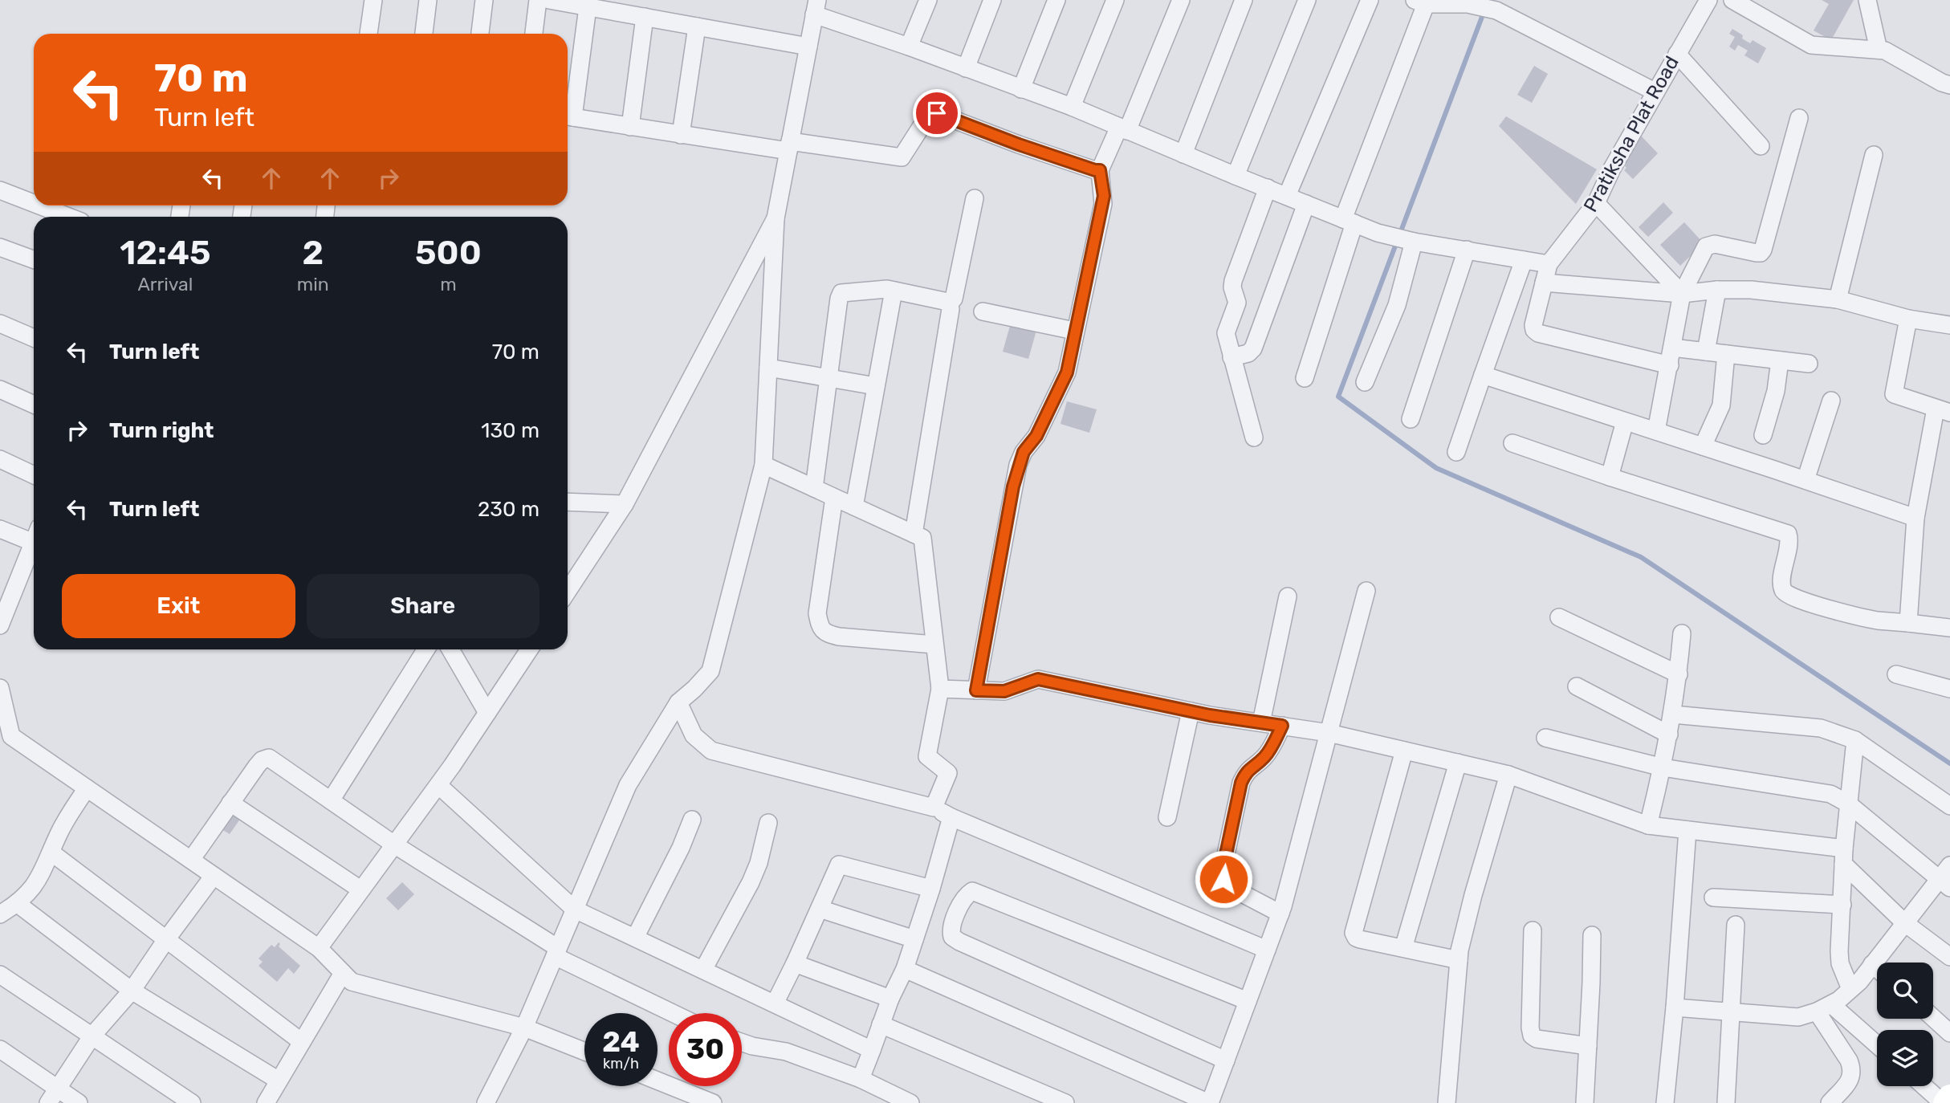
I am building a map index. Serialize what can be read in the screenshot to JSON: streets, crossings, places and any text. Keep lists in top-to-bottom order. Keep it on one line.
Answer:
{"streets":{"street":["Pratiksha Plat Road"]},"page":{"turn":["70 m","Turn left"],"eta":["12:45","Arrival","2","min","500","m"],"list":[{"name":"Turn left","value":"70 m"},{"name":"Turn right","value":"130 m"},{"name":"Turn left","value":"230 m"}],"buttons":["Exit","Share"],"speed":"24 km/h","limit":"30"}}
